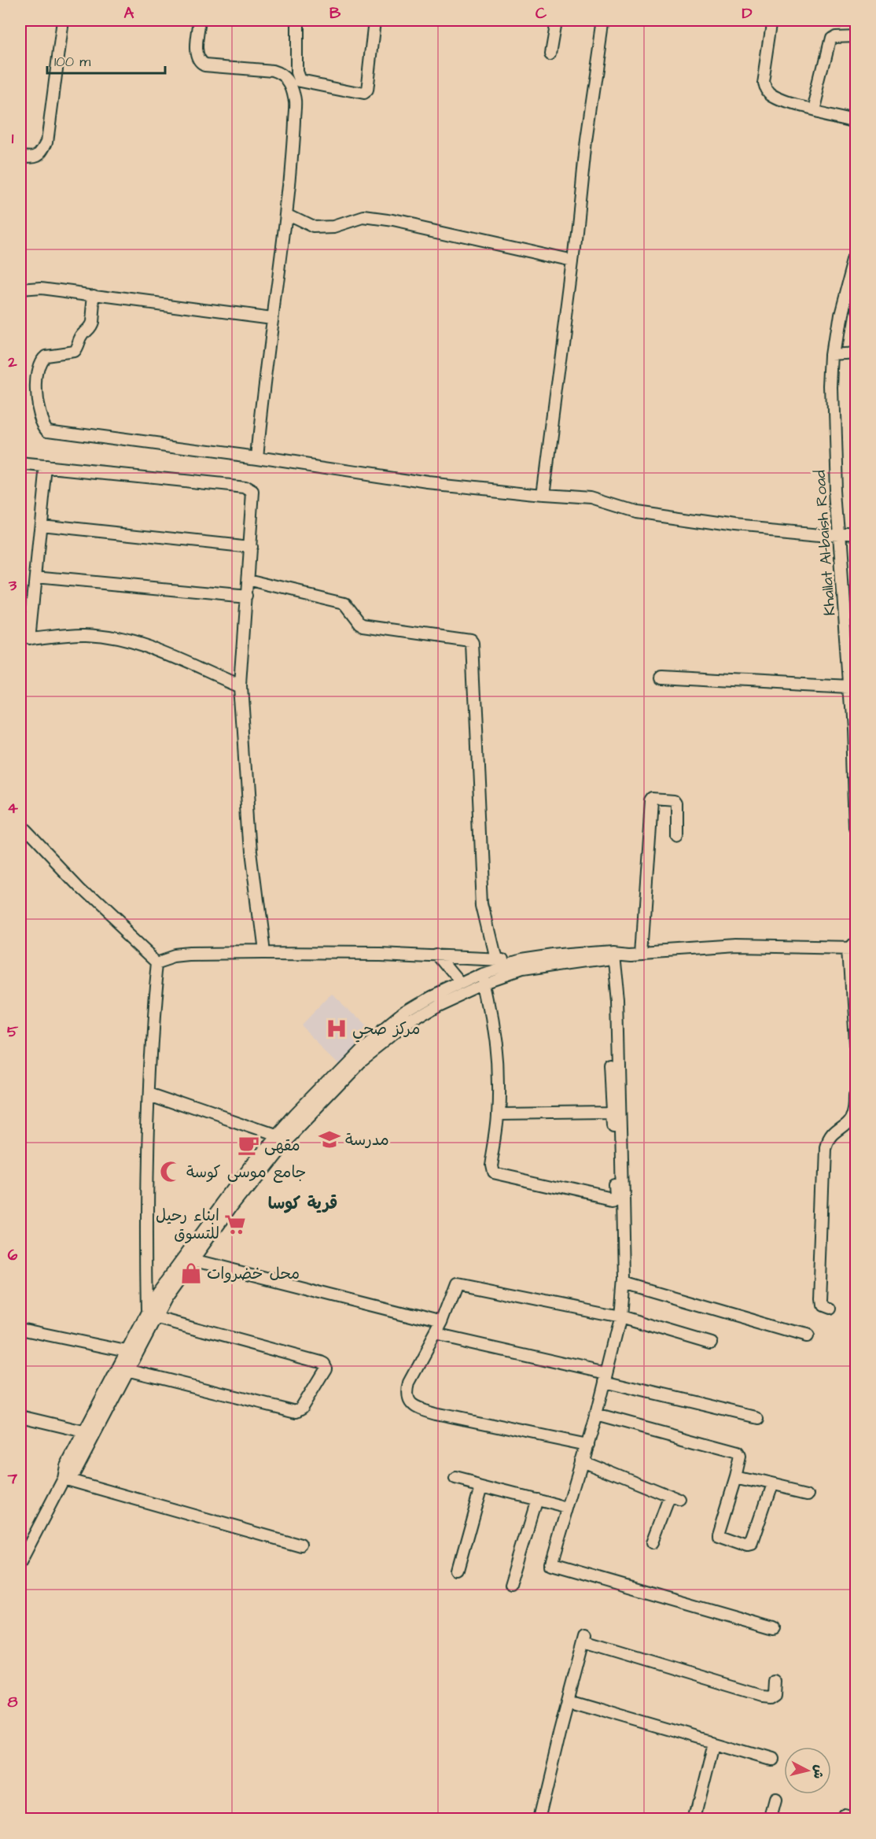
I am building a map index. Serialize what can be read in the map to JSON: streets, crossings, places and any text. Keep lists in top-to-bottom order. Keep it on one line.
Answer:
{"streets":{"street":["Khallat Al-baish Road"]},"districts":["قرية كوسا"],"places":{"hospital":["مركز صحي"],"school or university":["مدرسة"],"cafe":["مقهى"],"mosque":["جامع موسى كوسة"],"supermarket":["ابناء رحيل للتسوق"],"shop":["محل خضروات"]},"scale_bar":"100 m","north":"right","grid":{"columns":["A","B","C","D"],"rows":["1","2","3","4","5","6","7","8"]}}
